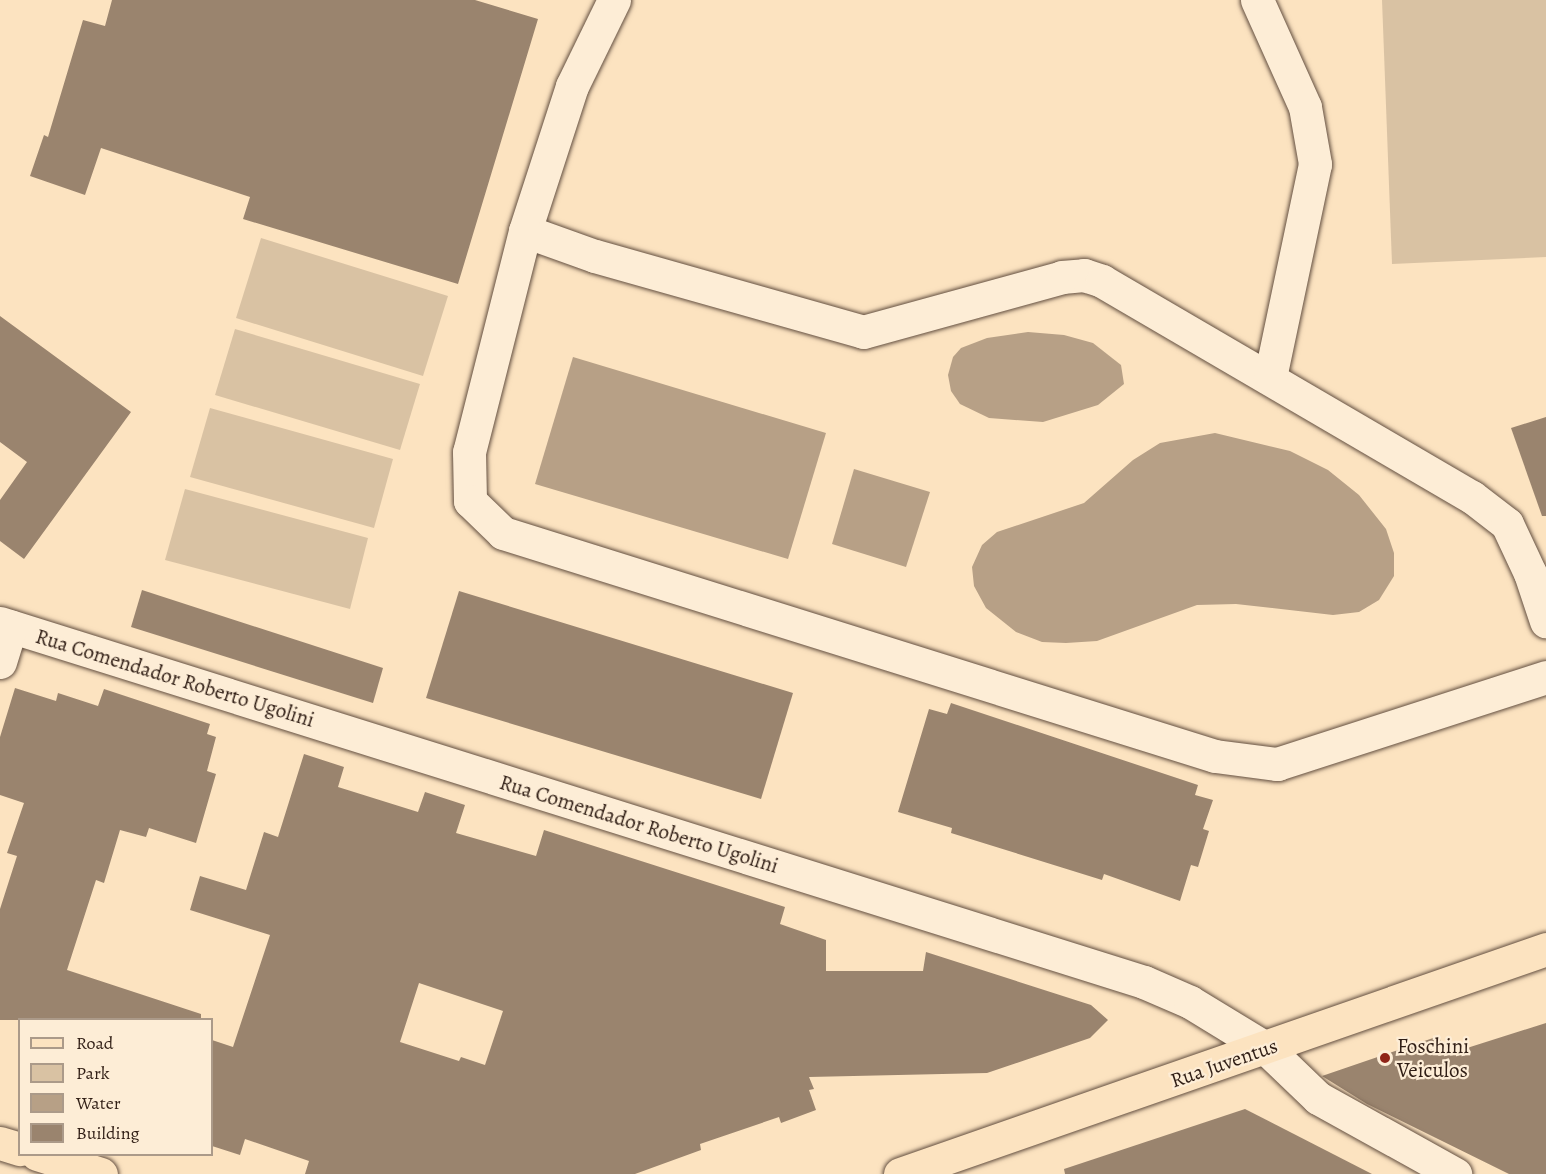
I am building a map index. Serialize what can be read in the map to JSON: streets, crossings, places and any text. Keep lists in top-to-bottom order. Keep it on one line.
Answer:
{"streets":{"main road":["Rua Juventus"],"street":["Rua Comendador Roberto Ugolini"]},"crossings":[["Rua Comendador Roberto Ugolini","Rua Juventus"]],"places":["Foschini Veiculos"],"legend":["Road","Park","Water","Building"]}
